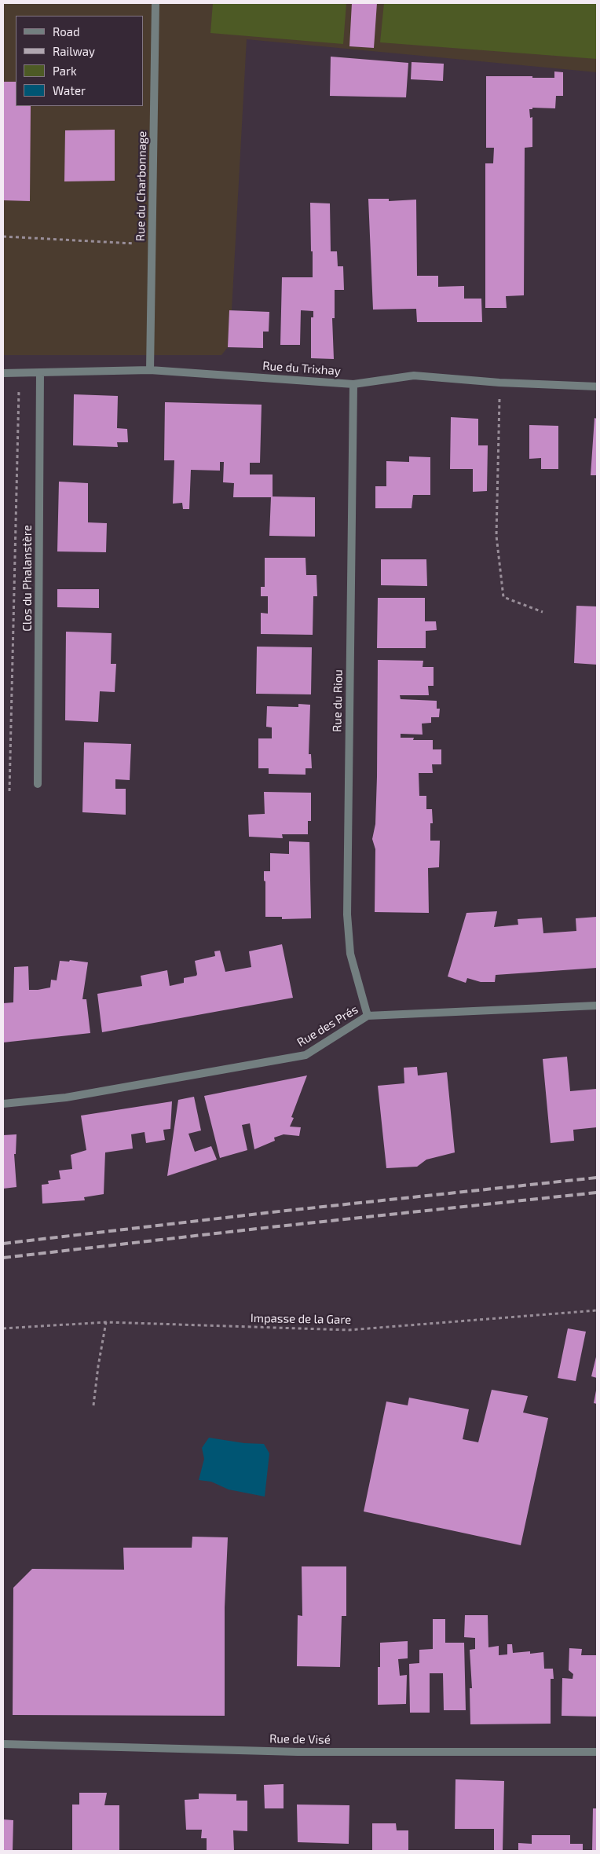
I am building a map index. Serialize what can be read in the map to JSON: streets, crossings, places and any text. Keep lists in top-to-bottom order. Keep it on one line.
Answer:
{"streets":{"street":["Rue du Charbonnage","Rue du Trixhay","Clos du Phalanstère","Rue du Riou","Rue des Prés","Rue de Visé"],"path":["Impasse de la Gare"]},"crossings":[["Rue du Charbonnage","Rue du Trixhay"],["Rue du Trixhay","Clos du Phalanstère"],["Rue du Trixhay","Rue du Riou"],["Rue du Riou","Rue des Prés"]],"legend":["Road","Railway","Park","Water"]}
